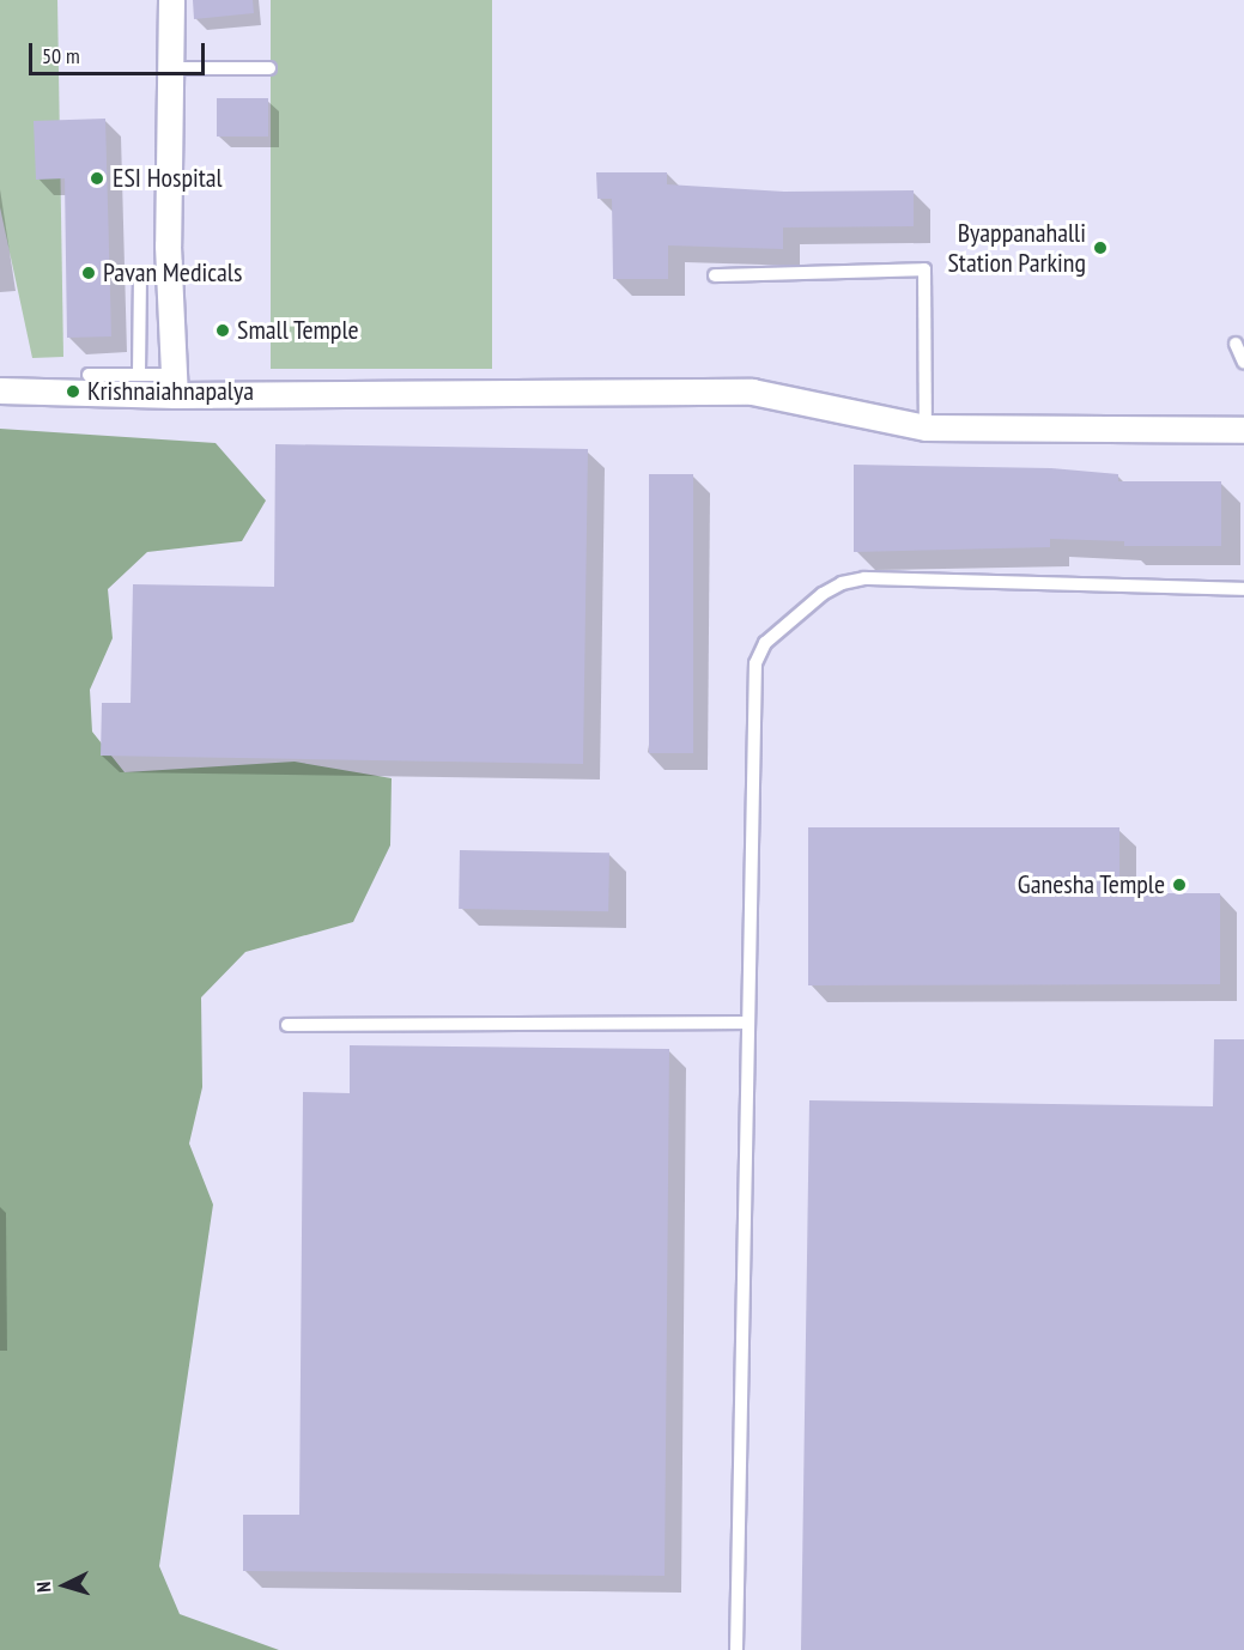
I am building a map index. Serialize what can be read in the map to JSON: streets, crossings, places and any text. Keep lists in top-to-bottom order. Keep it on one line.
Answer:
{"places":["ESI Hospital","Byappanahalli Station Parking","Pavan Medicals","Small Temple","Krishnaiahnapalya","Ganesha Temple"],"scale_bar":"50 m","north":"left"}
